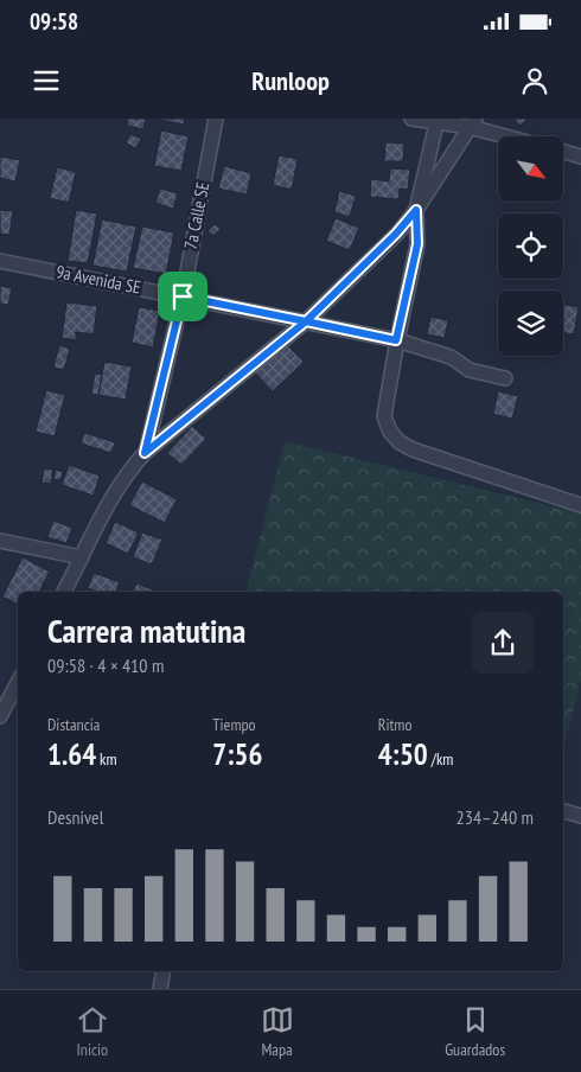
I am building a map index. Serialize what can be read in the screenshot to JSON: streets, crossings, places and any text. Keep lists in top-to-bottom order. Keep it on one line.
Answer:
{"streets":{"street":["7a Calle SE","9a Avenida SE"]},"crossings":[["7a Calle SE","9a Avenida SE"]],"north":"bottom right","page":{"status":"09:58","header":"Runloop","heading":["Carrera matutina","09:58 · 4 × 410 m"],"stats":[["Distancia","1.64 km"],["Tiempo","7:56"],["Ritmo","4:50 /km"]],"chart":["Desnivel","234–240 m"],"tabs":["Inicio","Mapa","Guardados"]}}
